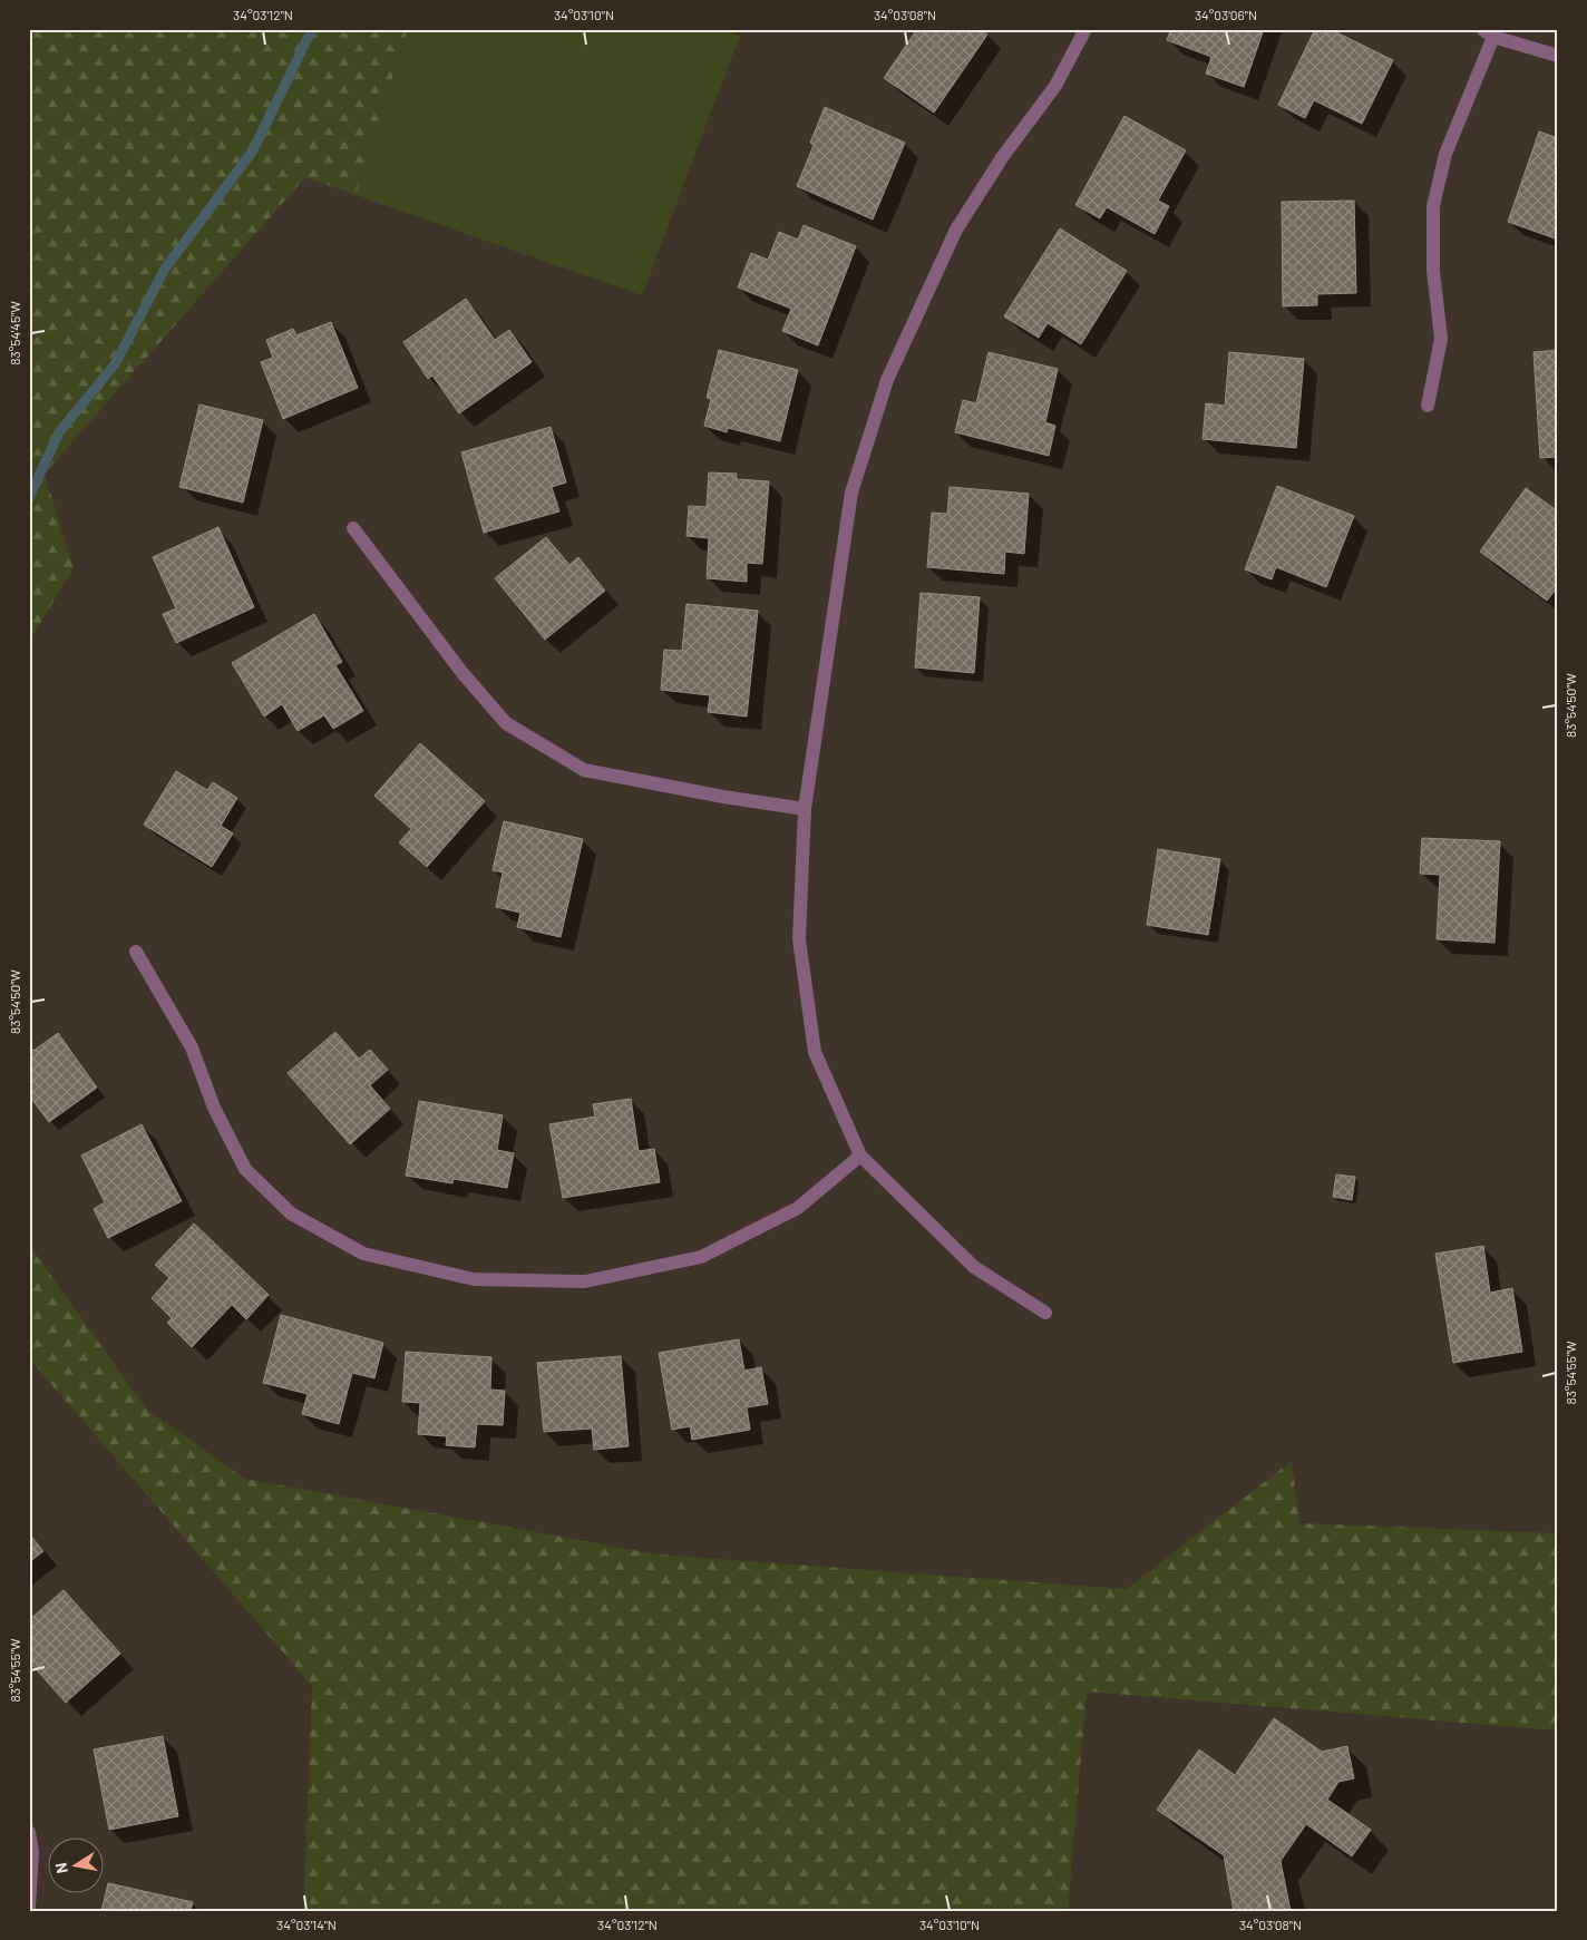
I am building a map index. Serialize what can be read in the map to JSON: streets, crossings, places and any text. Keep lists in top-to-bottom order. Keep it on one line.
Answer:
{"north":"left","coordinates":["34°03'12\"N","34°03'10\"N","34°03'08\"N","34°03'06\"N","83°54'45\"W","83°54'50\"W","83°54'55\"W","34°03'14\"N"]}
